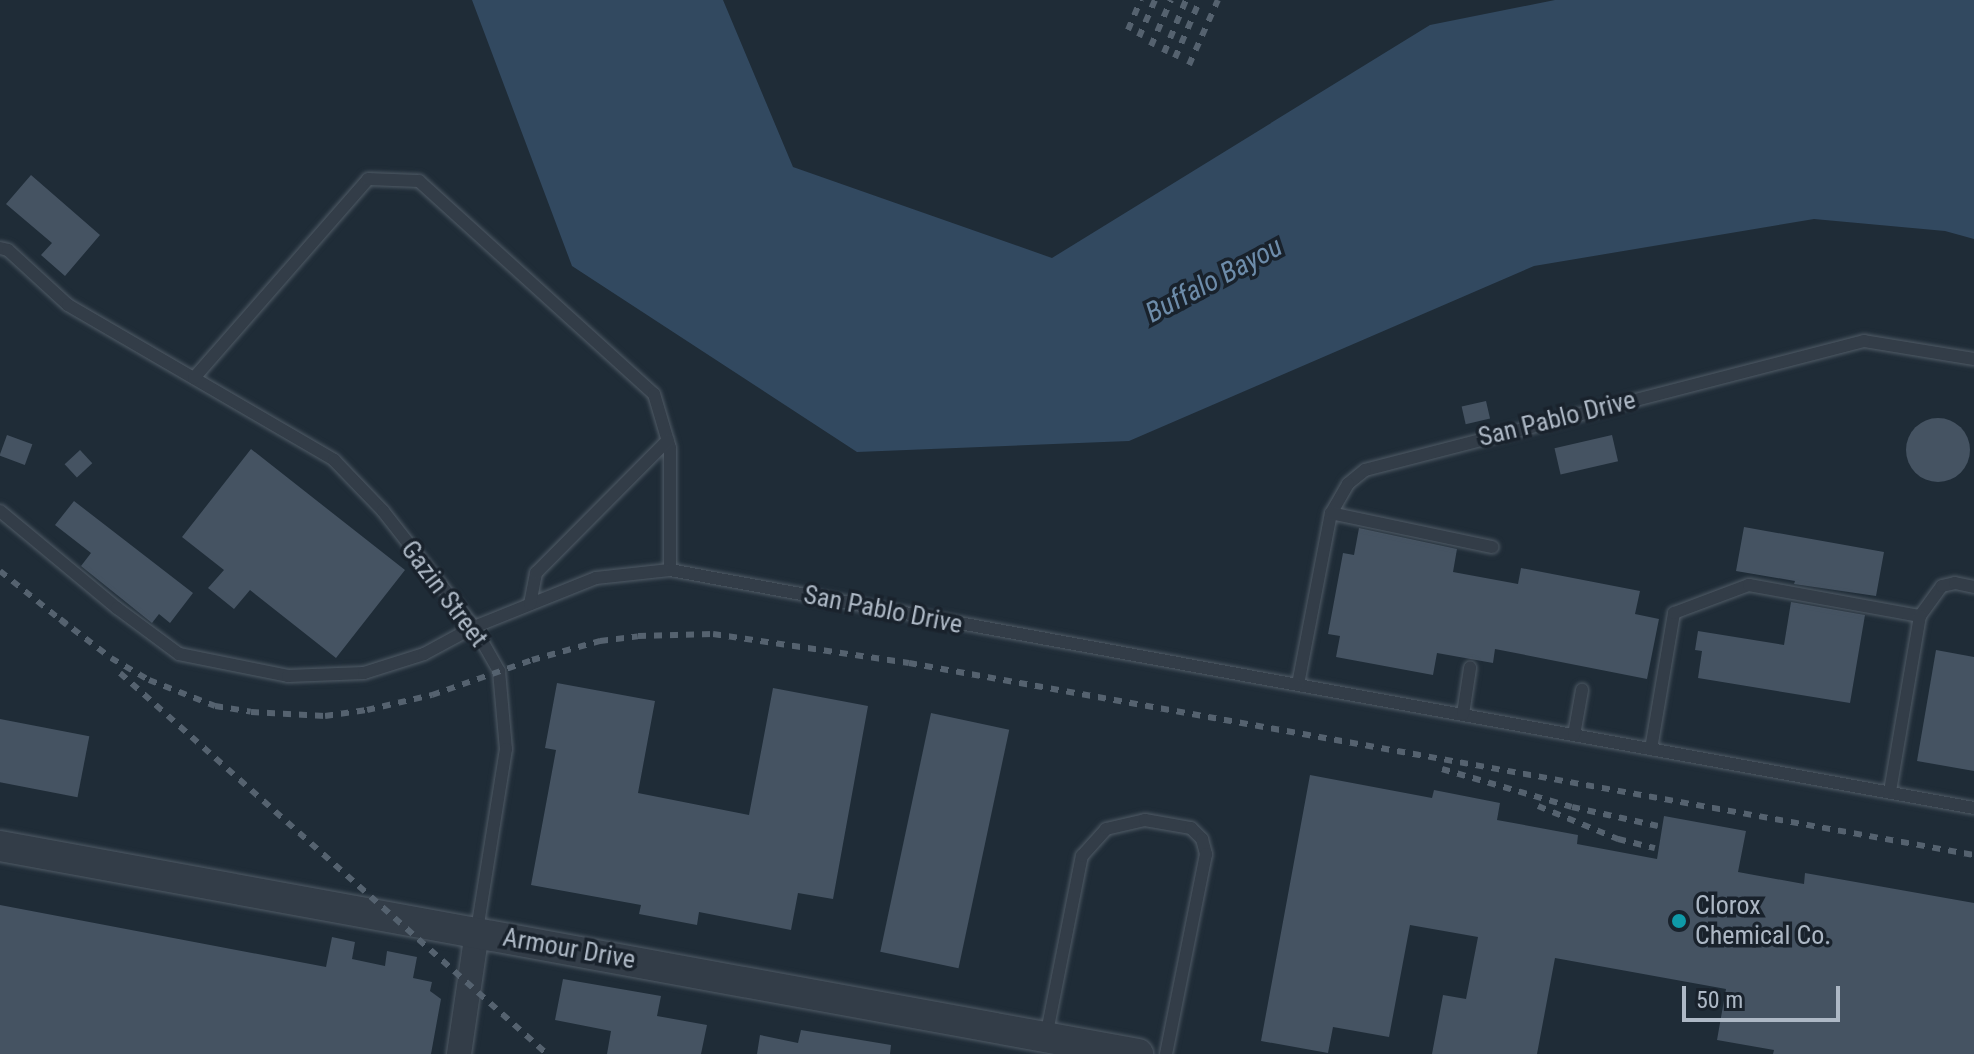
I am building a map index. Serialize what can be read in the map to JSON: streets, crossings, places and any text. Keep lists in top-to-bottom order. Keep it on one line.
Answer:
{"streets":{"street":["Gazin Street","Armour Drive"],"lane":["San Pablo Drive"]},"crossings":[["San Pablo Drive","Gazin Street"],["Gazin Street","Armour Drive"]],"water":["Buffalo Bayou"],"places":["Clorox Chemical Co."],"scale_bar":"50 m"}
